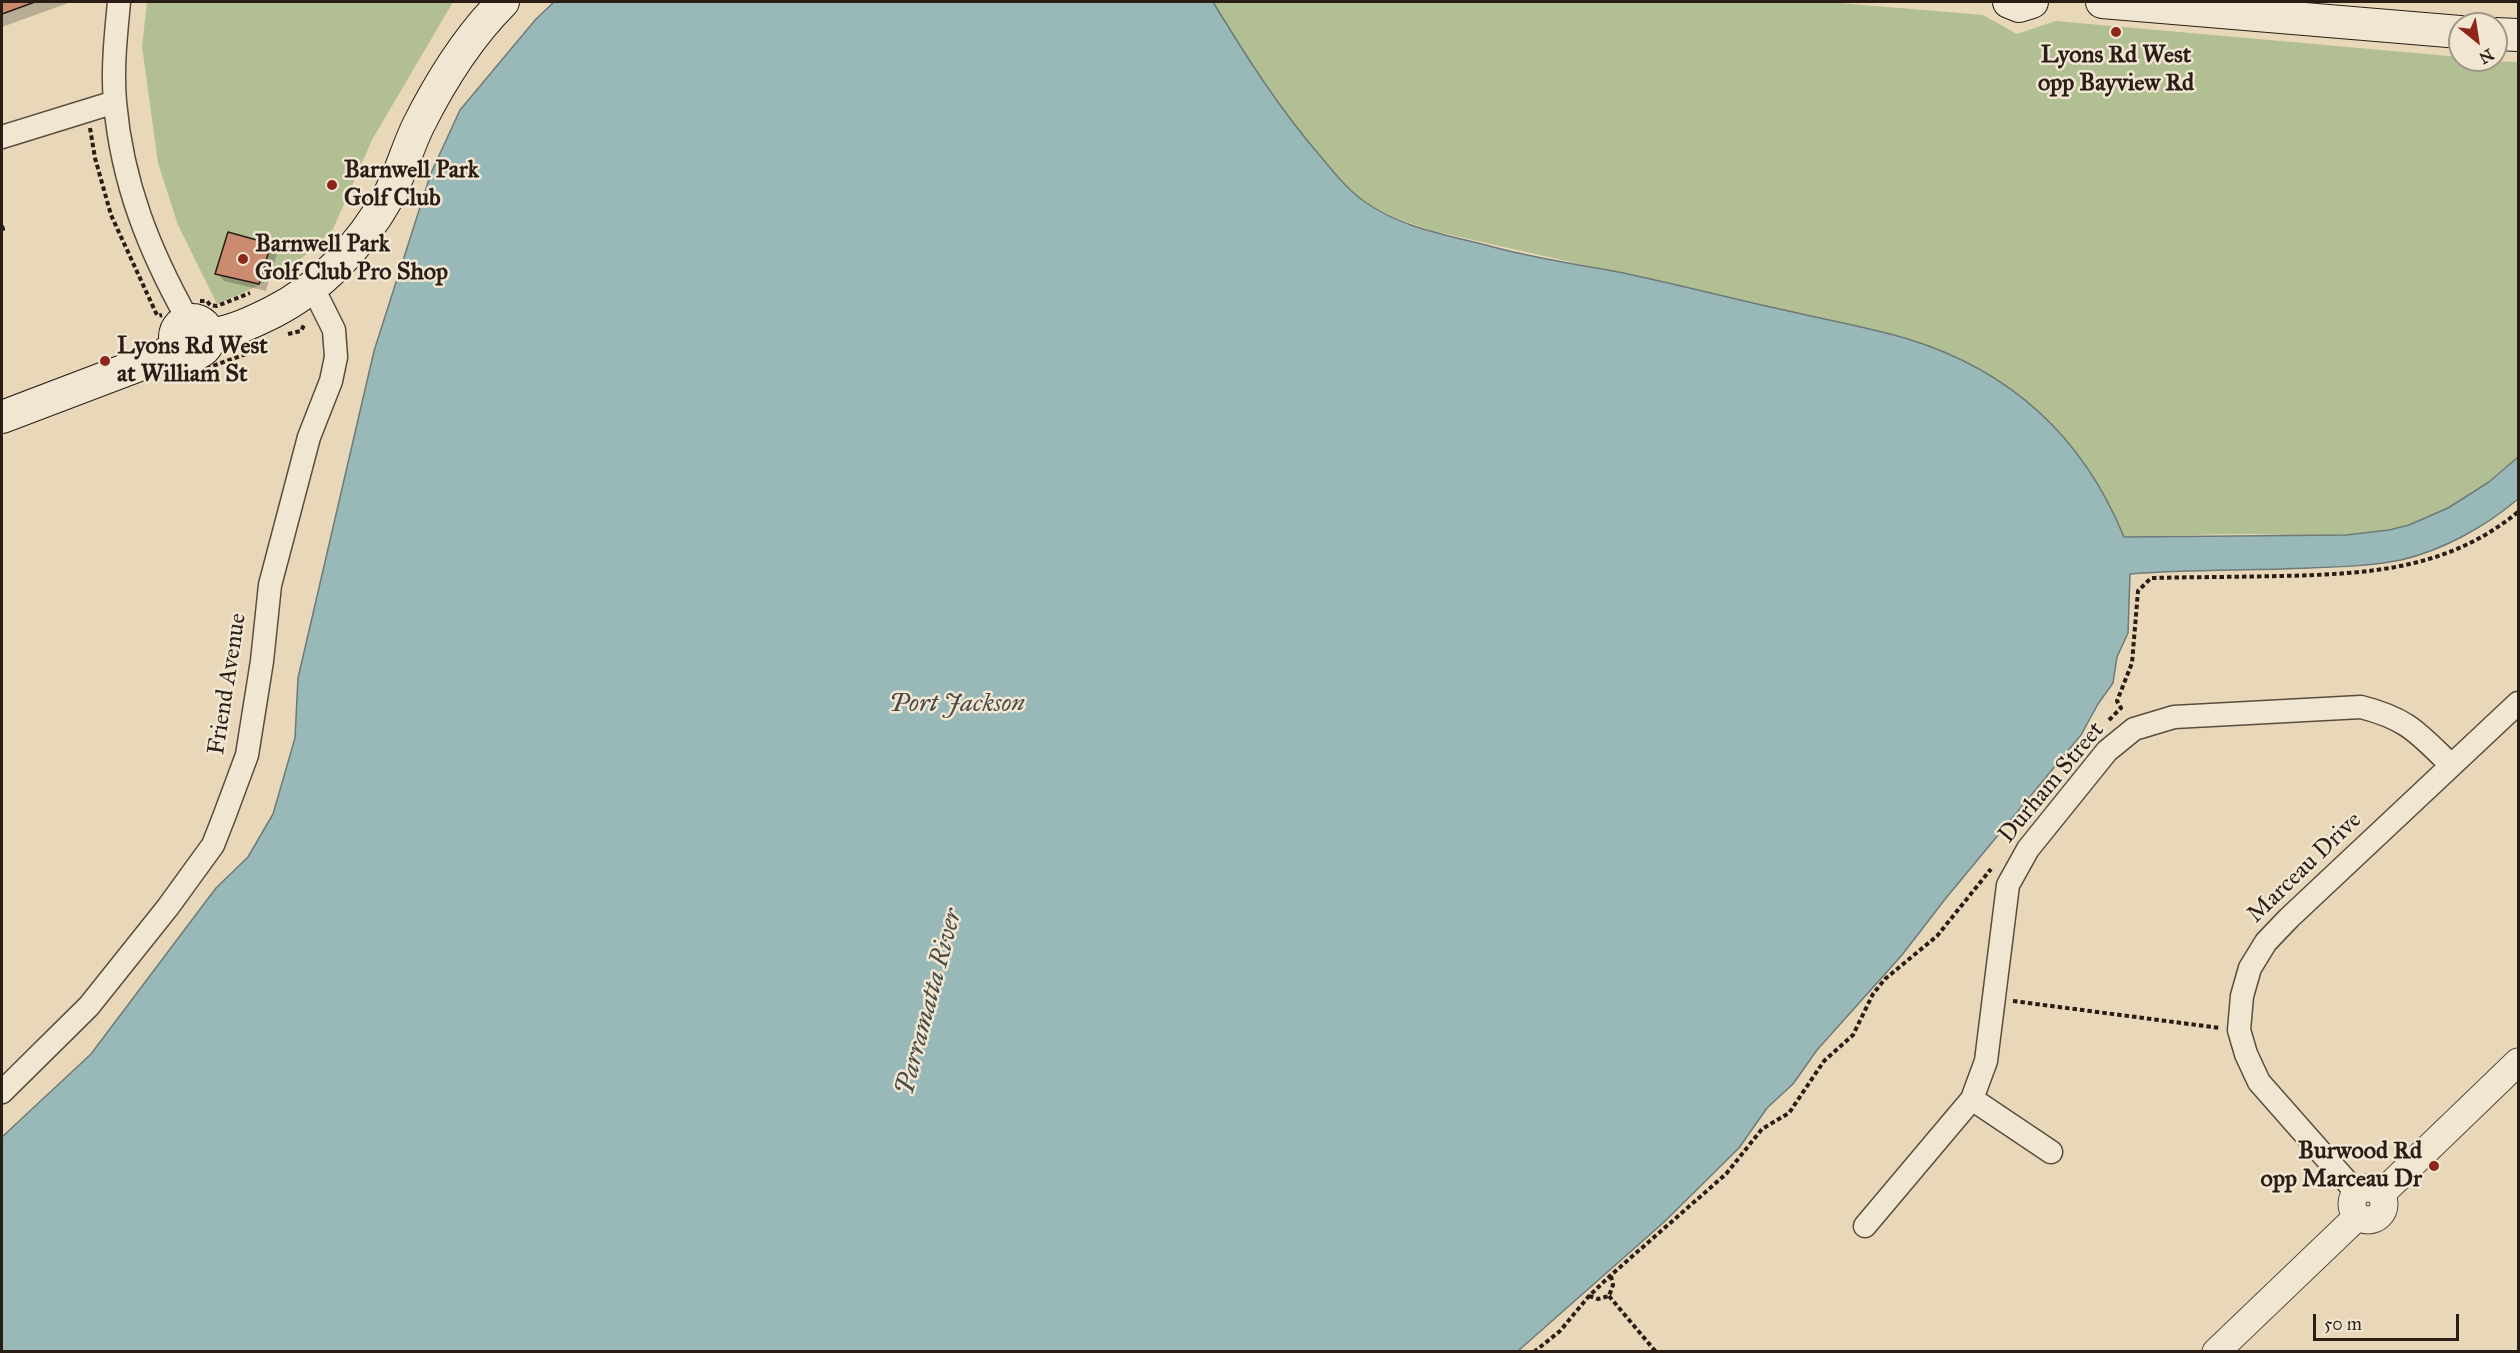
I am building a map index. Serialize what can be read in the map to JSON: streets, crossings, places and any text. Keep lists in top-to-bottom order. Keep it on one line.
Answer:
{"streets":{"street":["Friend Avenue","Durham Street","Marceau Drive"]},"crossings":[["Durham Street","Marceau Drive"]],"water":["Port Jackson","Parramatta River"],"places":["Lyons Rd West opp Bayview Rd","Barnwell Park Golf Club","Barnwell Park Golf Club Pro Shop","Lyons Rd West at William St","Burwood Rd opp Marceau Dr"],"scale_bar":"50 m","north":"bottom right"}
